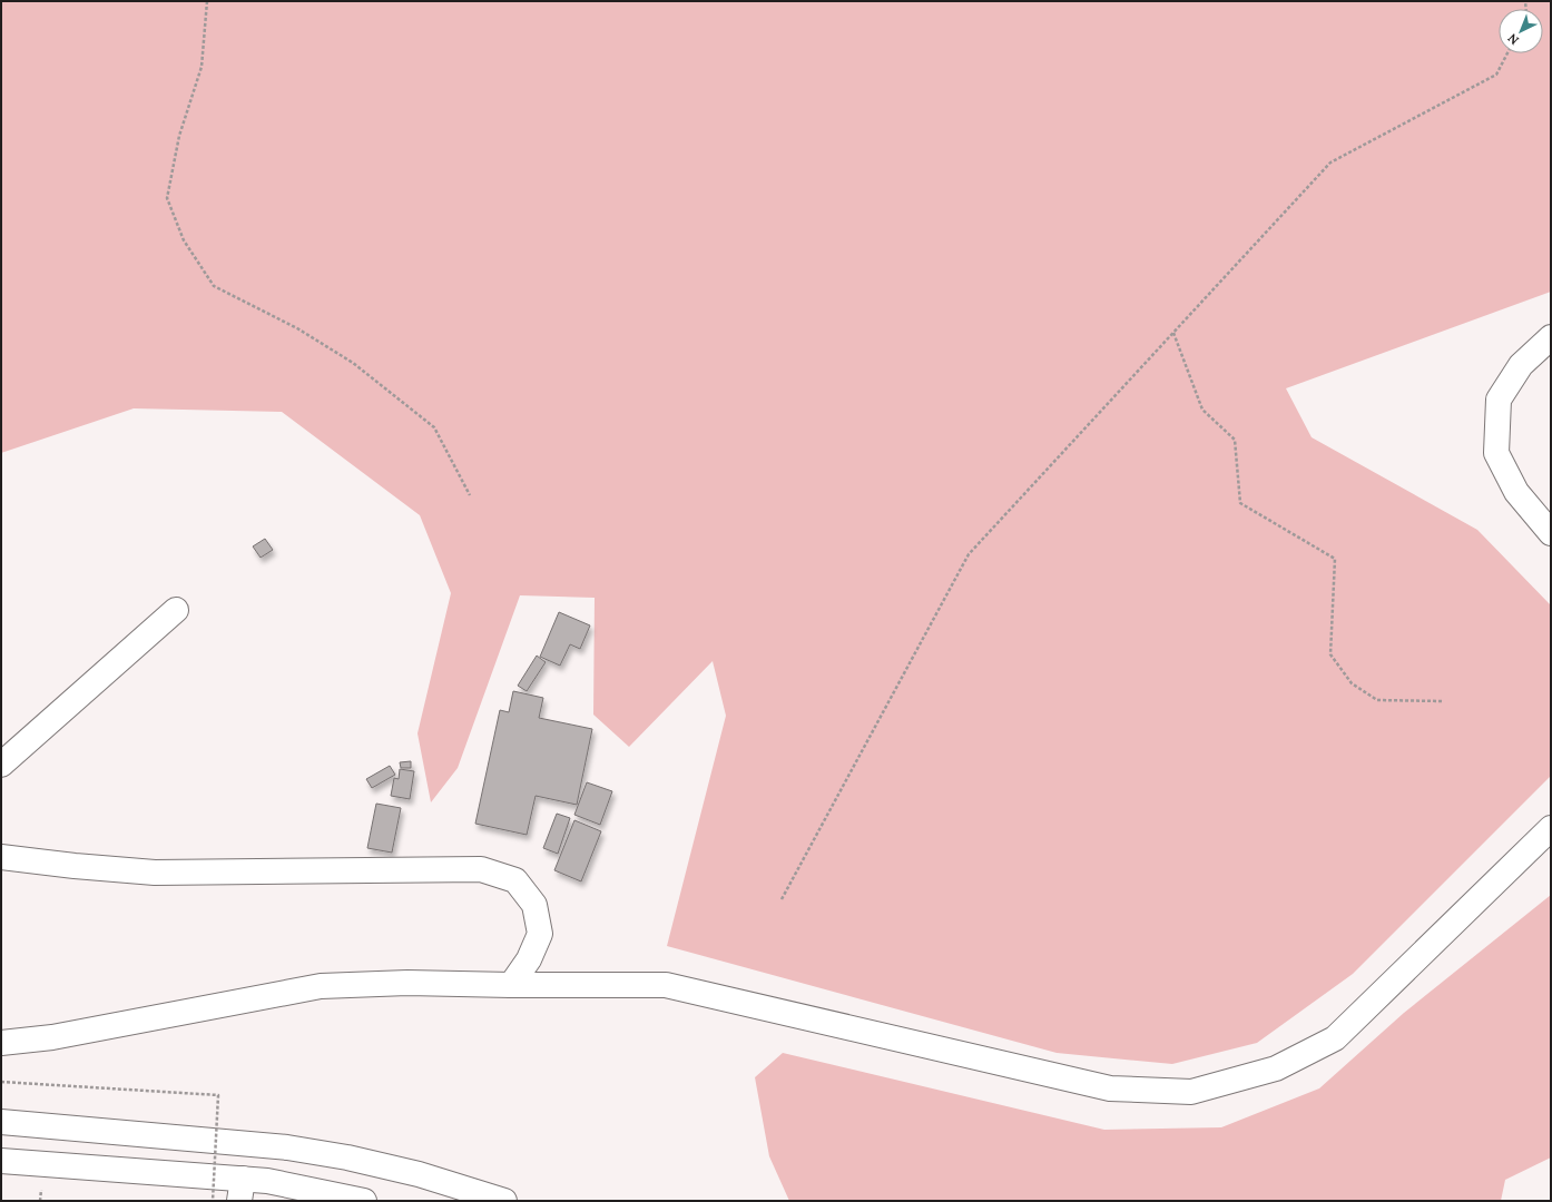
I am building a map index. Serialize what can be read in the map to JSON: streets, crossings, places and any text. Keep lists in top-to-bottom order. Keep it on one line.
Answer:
{"north":"bottom left"}
